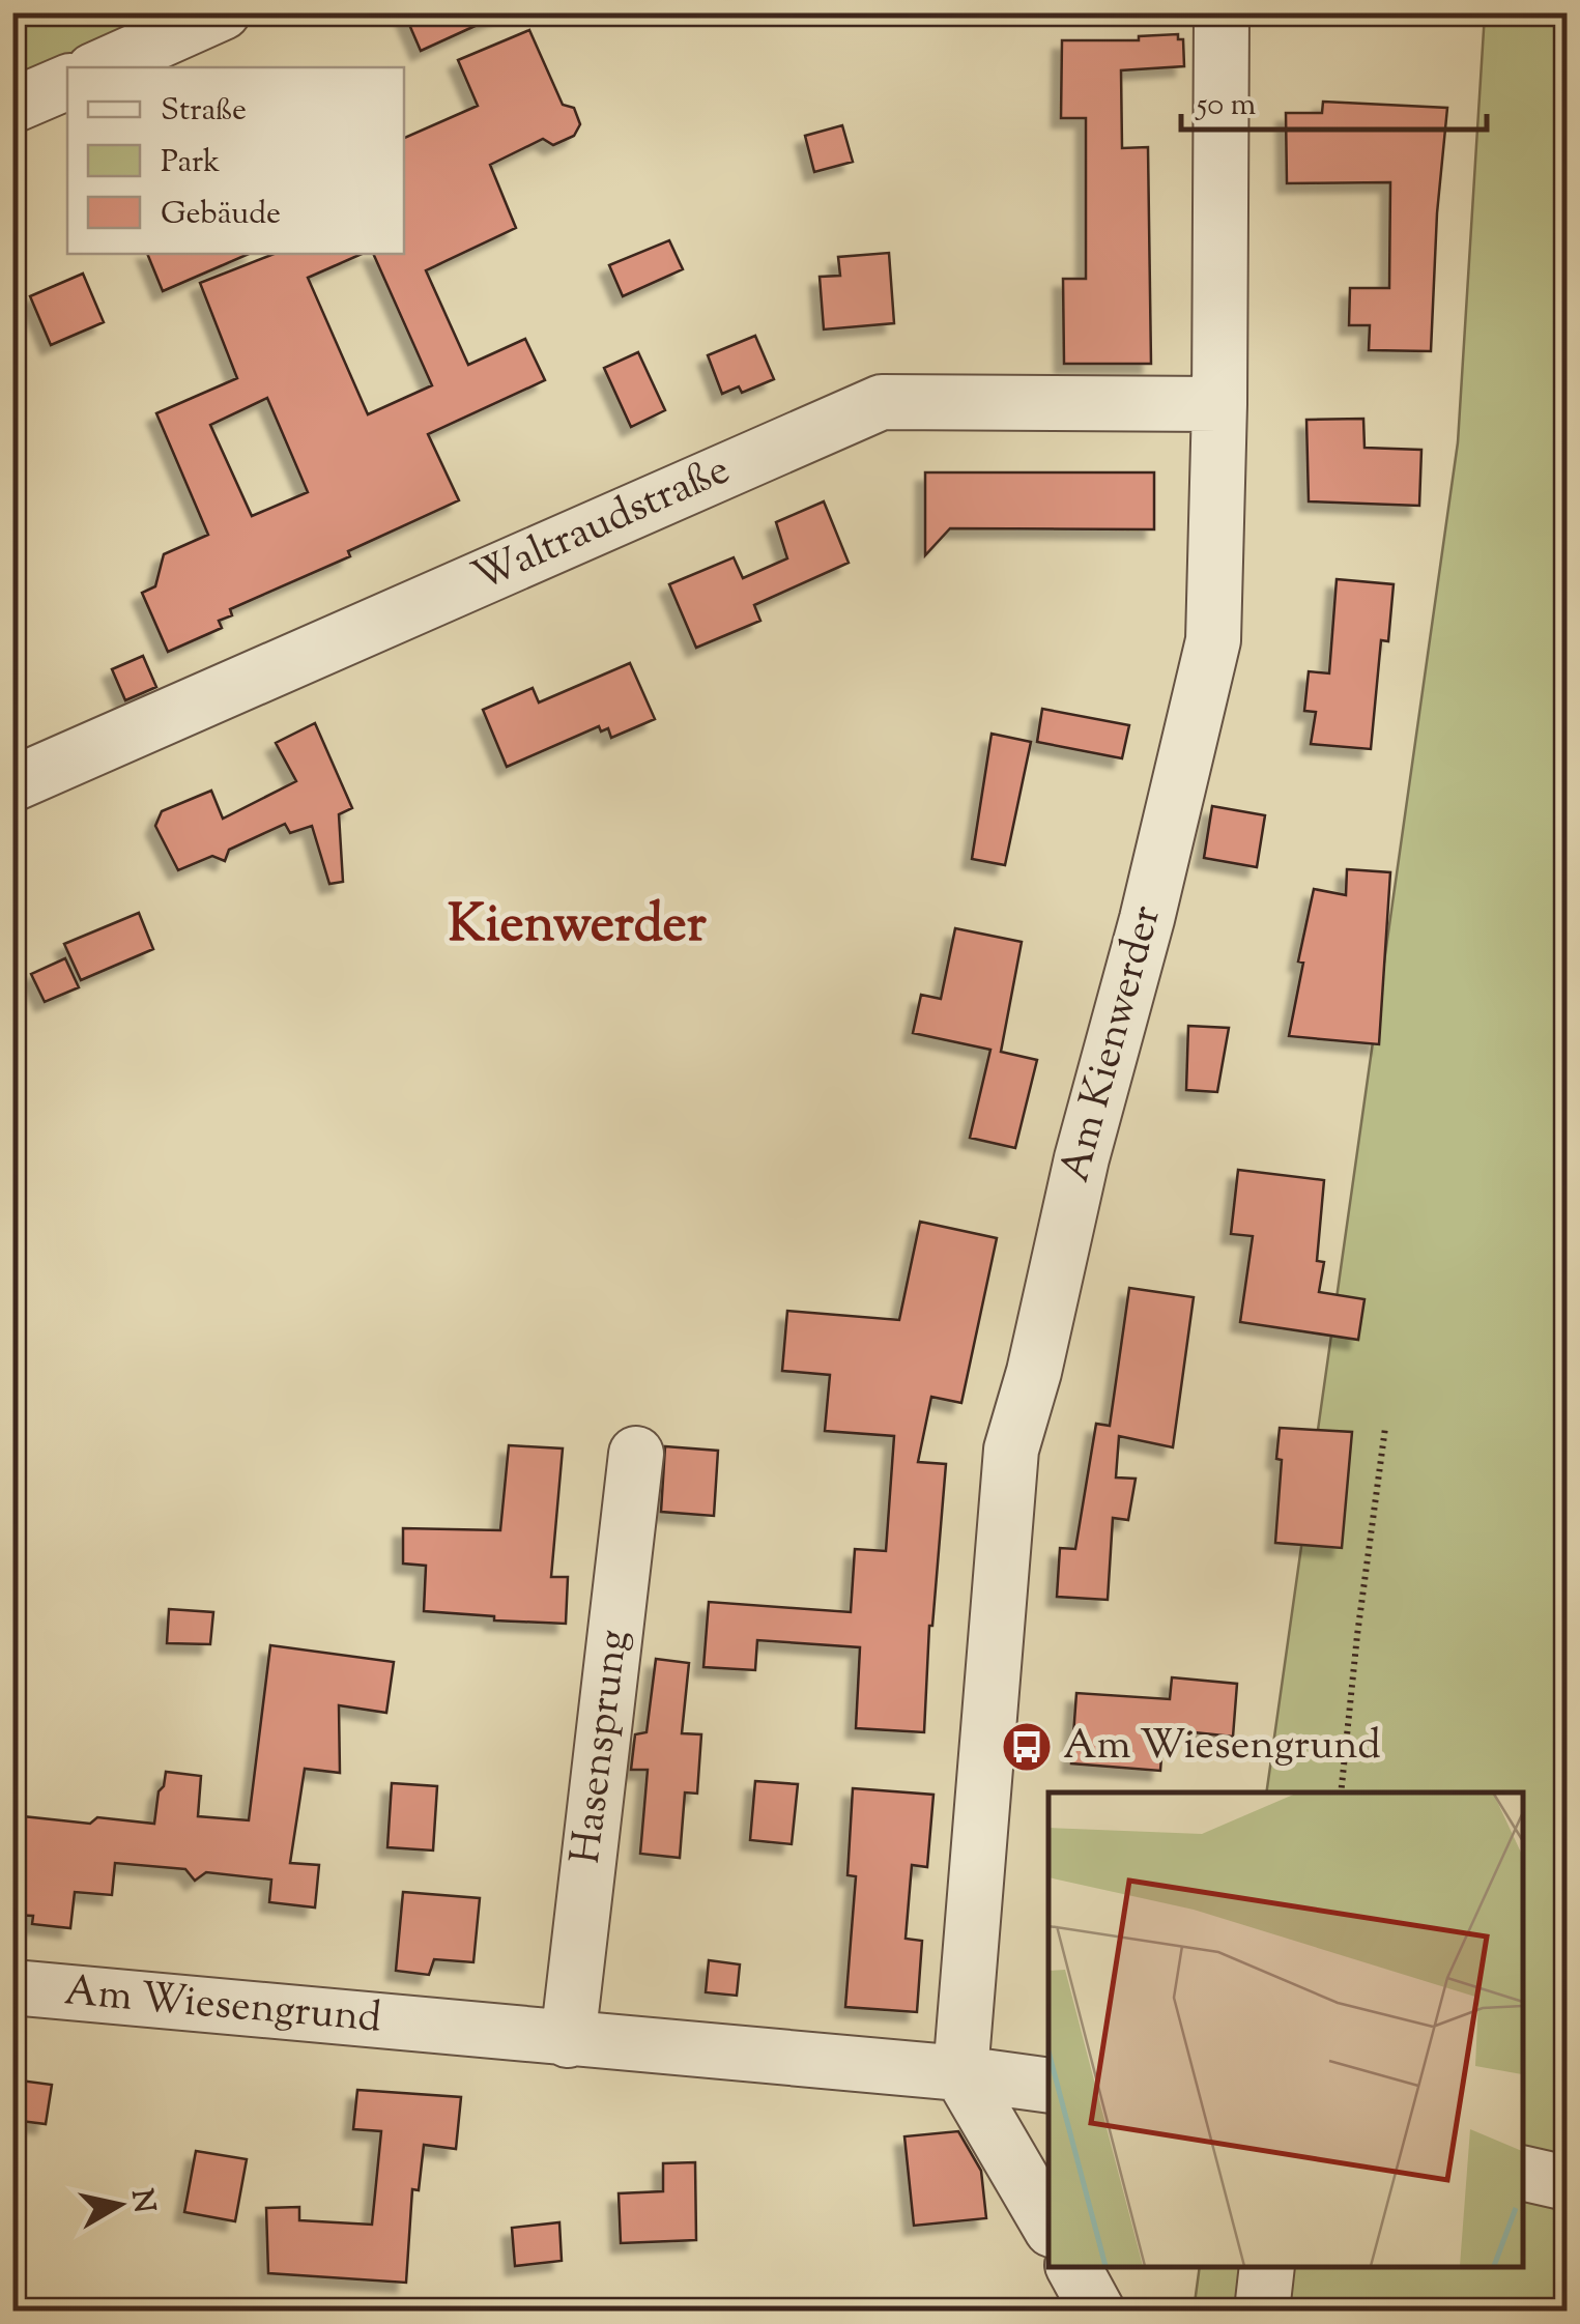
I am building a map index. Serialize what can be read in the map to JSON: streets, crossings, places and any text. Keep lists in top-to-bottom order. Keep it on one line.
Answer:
{"streets":{"street":["Waltraudstraße","Am Kienwerder","Hasensprung","Am Wiesengrund"]},"crossings":[["Waltraudstraße","Am Kienwerder"],["Am Kienwerder","Am Wiesengrund"],["Hasensprung","Am Wiesengrund"]],"districts":["Kienwerder"],"places":{"bus stop":["Am Wiesengrund"]},"legend":["Straße","Park","Gebäude"],"scale_bar":"50 m","north":"right"}
